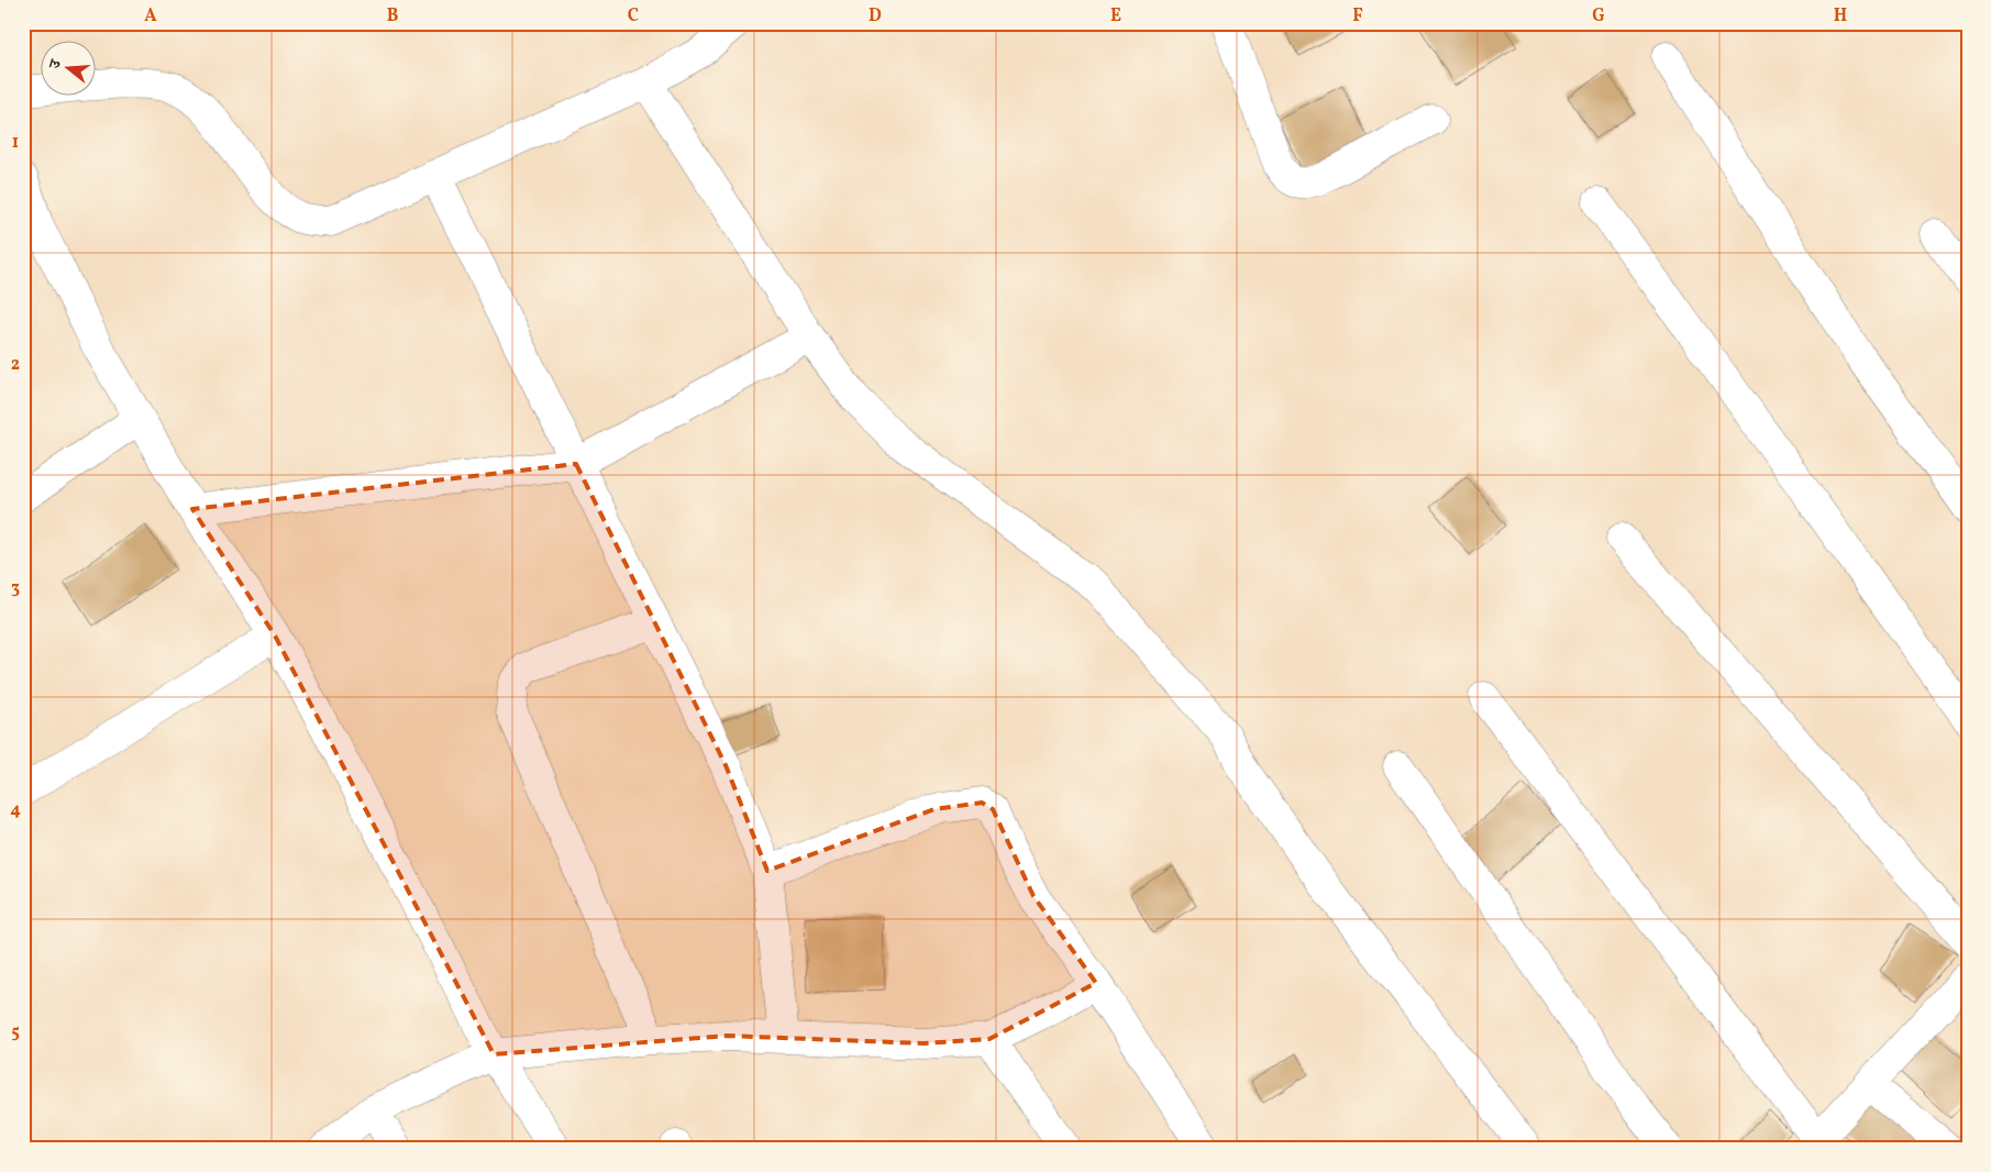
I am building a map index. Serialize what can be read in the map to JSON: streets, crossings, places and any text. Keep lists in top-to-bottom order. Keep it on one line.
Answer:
{"north":"left","grid":{"columns":["A","B","C","D","E","F","G","H"],"rows":["1","2","3","4","5"]}}
